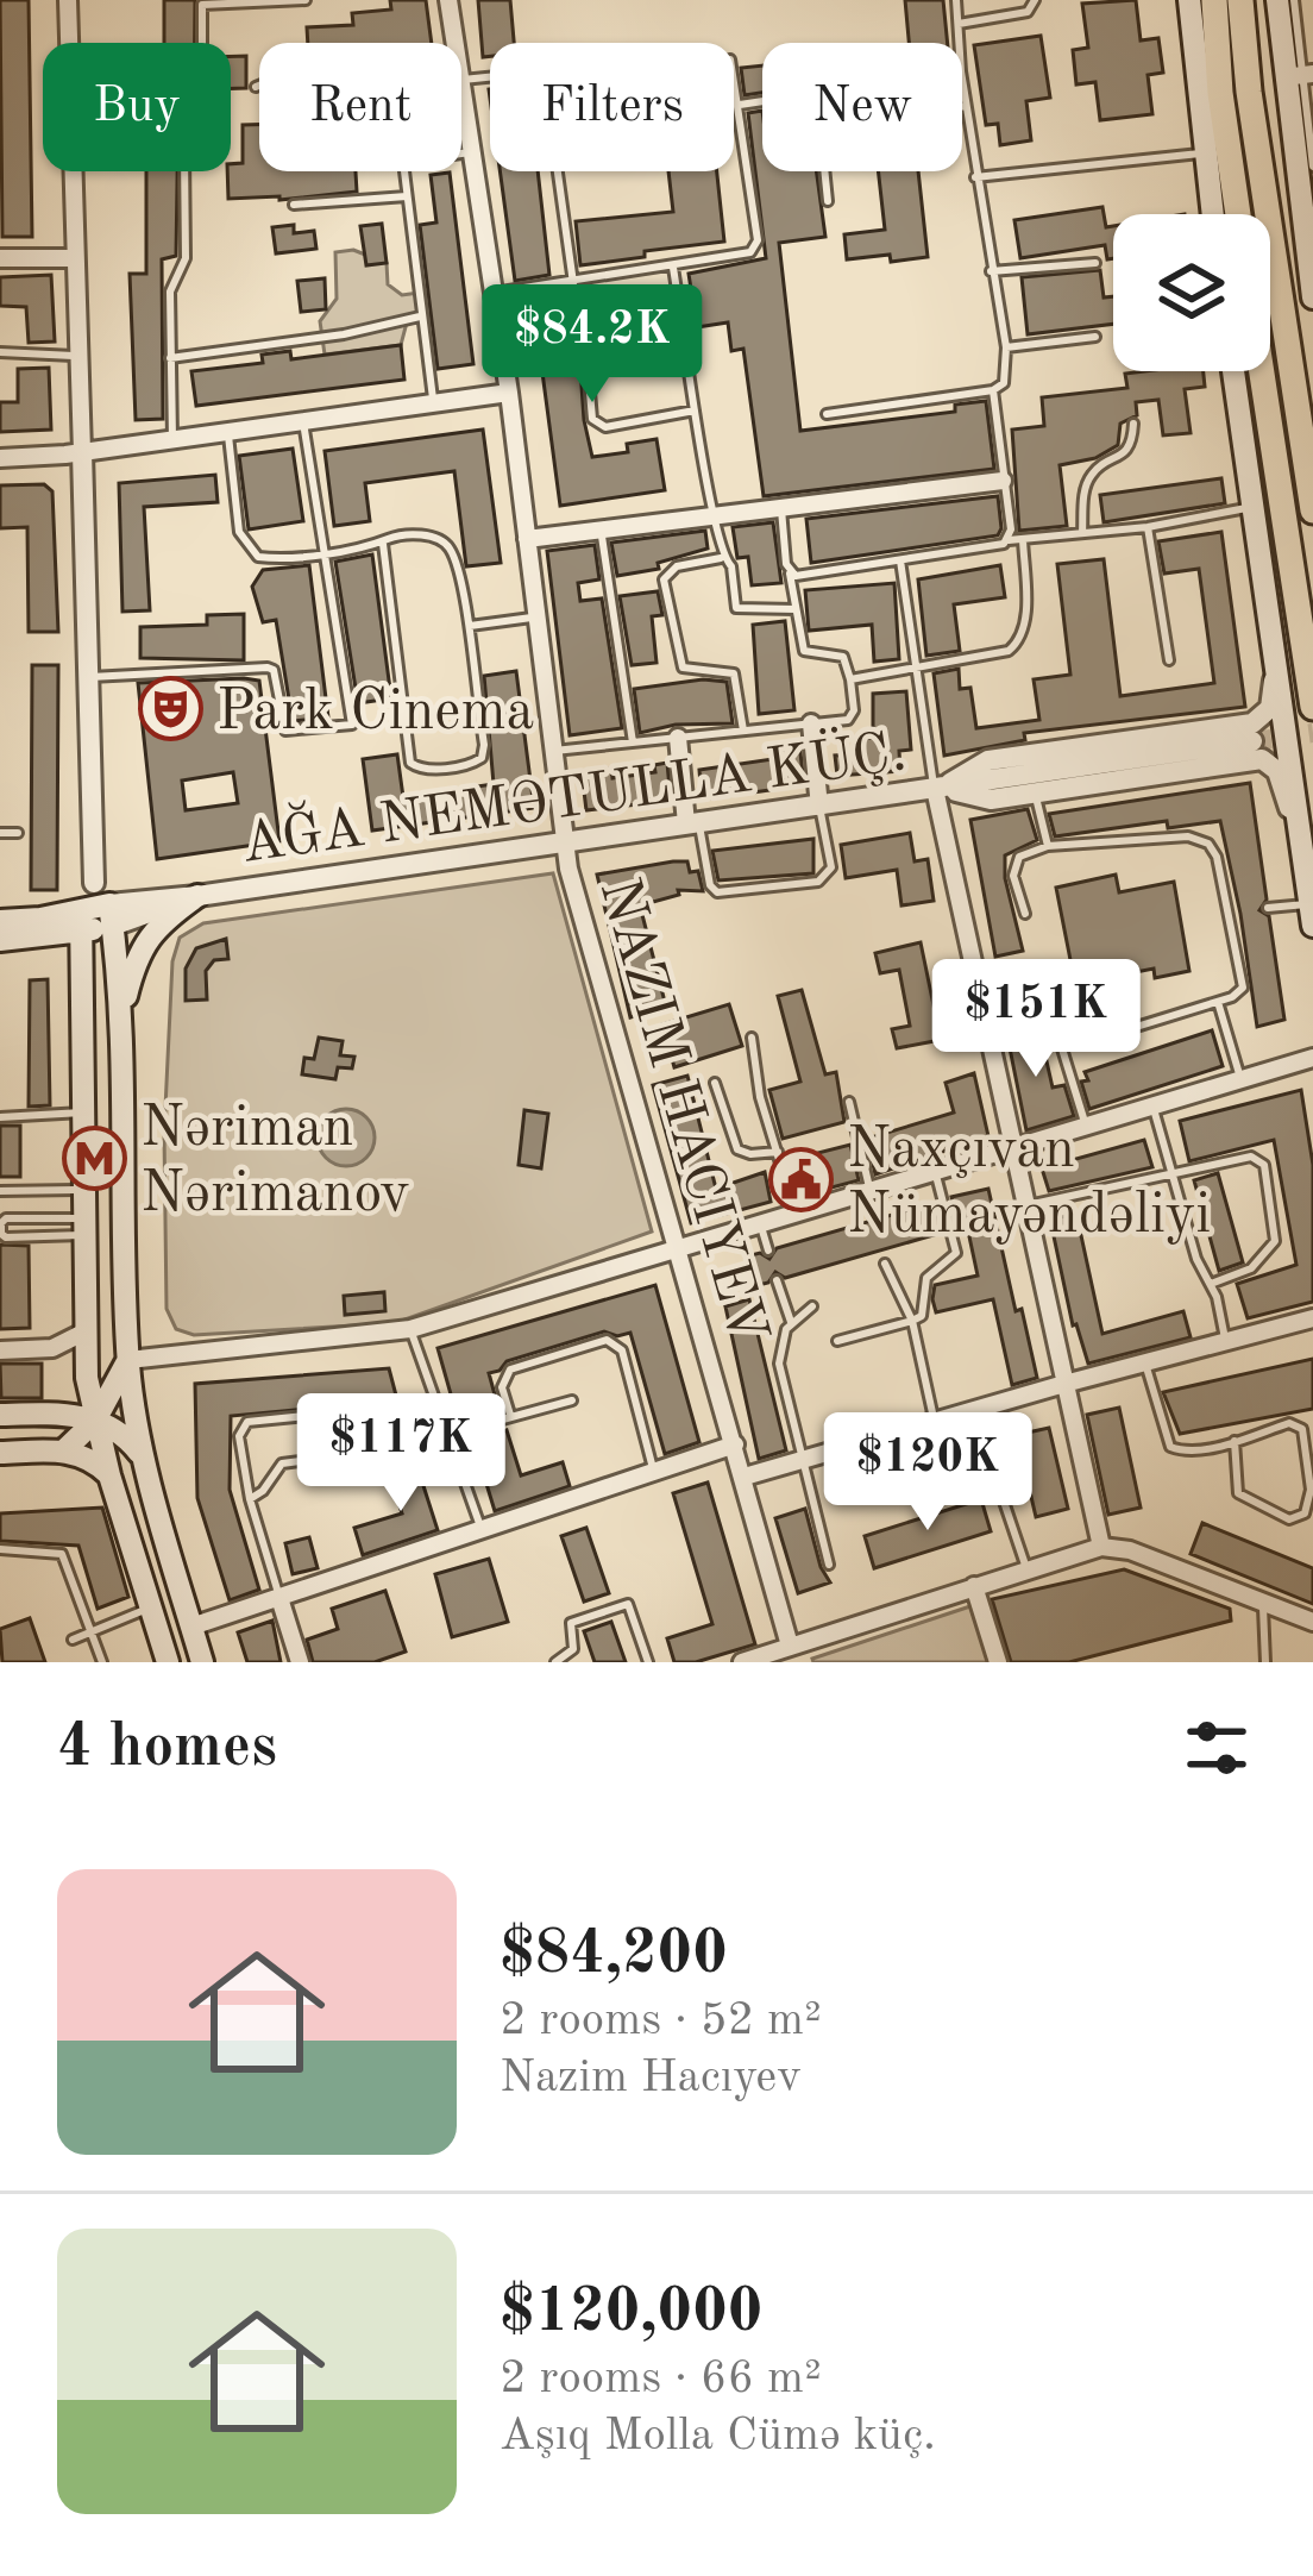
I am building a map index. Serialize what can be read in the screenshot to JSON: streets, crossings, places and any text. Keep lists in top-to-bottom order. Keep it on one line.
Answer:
{"streets":{"street":["AĞA NEMƏTULLA KÜÇ."]},"places":{"theatre":["Park Cinema"],"metro station":["Nəriman Nərimanov"],"public building":["Naxçıvan Nümayəndəliyi"]},"page":{"chip":["Buy","Rent","Filters","New"],"price":["$84.2K","$151K","$117K","$120K"],"heading":"4 homes","list":[{"name":"$84,200","note":"2 rooms · 52 m² · Nazim Hacıyev"},{"name":"$120,000","note":"2 rooms · 66 m² · Aşıq Molla Cümə küç."}]}}
